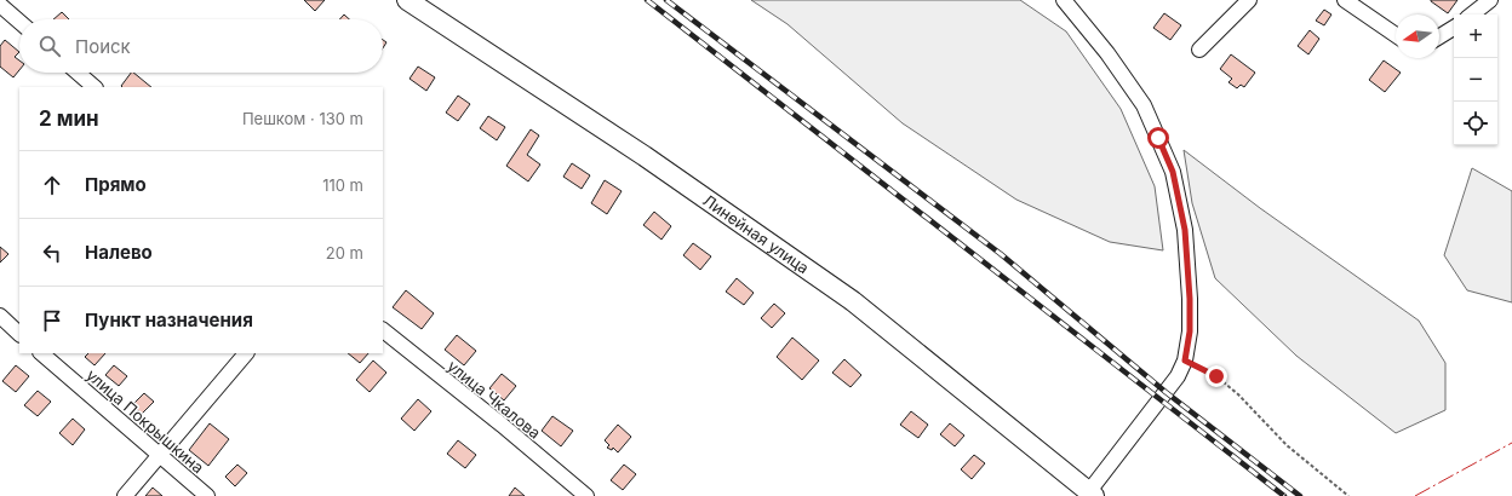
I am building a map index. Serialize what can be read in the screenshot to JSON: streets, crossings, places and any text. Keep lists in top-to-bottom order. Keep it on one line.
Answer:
{"streets":{"main road":["Линейная улица"],"street":["улица Чкалова","улица Покрышкина"]},"north":"left","page":{"map_buttons":["+","−"],"search":"Поиск","heading":["2 мин","Пешком · 130 m"],"list":[["Прямо","110 m"],["Налево","20 m"],"Пункт назначения"]}}
